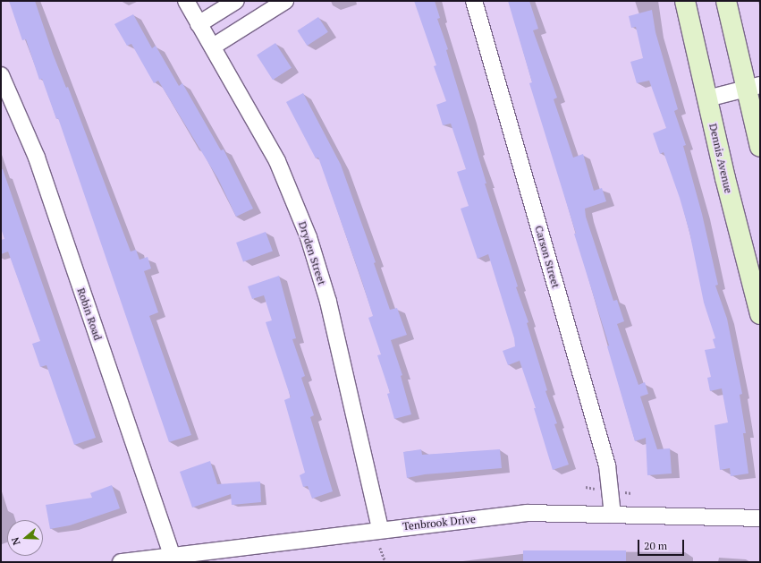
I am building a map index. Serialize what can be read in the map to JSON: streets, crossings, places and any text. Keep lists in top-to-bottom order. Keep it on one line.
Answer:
{"streets":{"street":["Dennis Avenue","Dryden Street","Carson Street","Robin Road","Tenbrook Drive"]},"crossings":[["Dryden Street","Tenbrook Drive"],["Carson Street","Tenbrook Drive"],["Robin Road","Tenbrook Drive"]],"scale_bar":"20 m","north":"left"}
